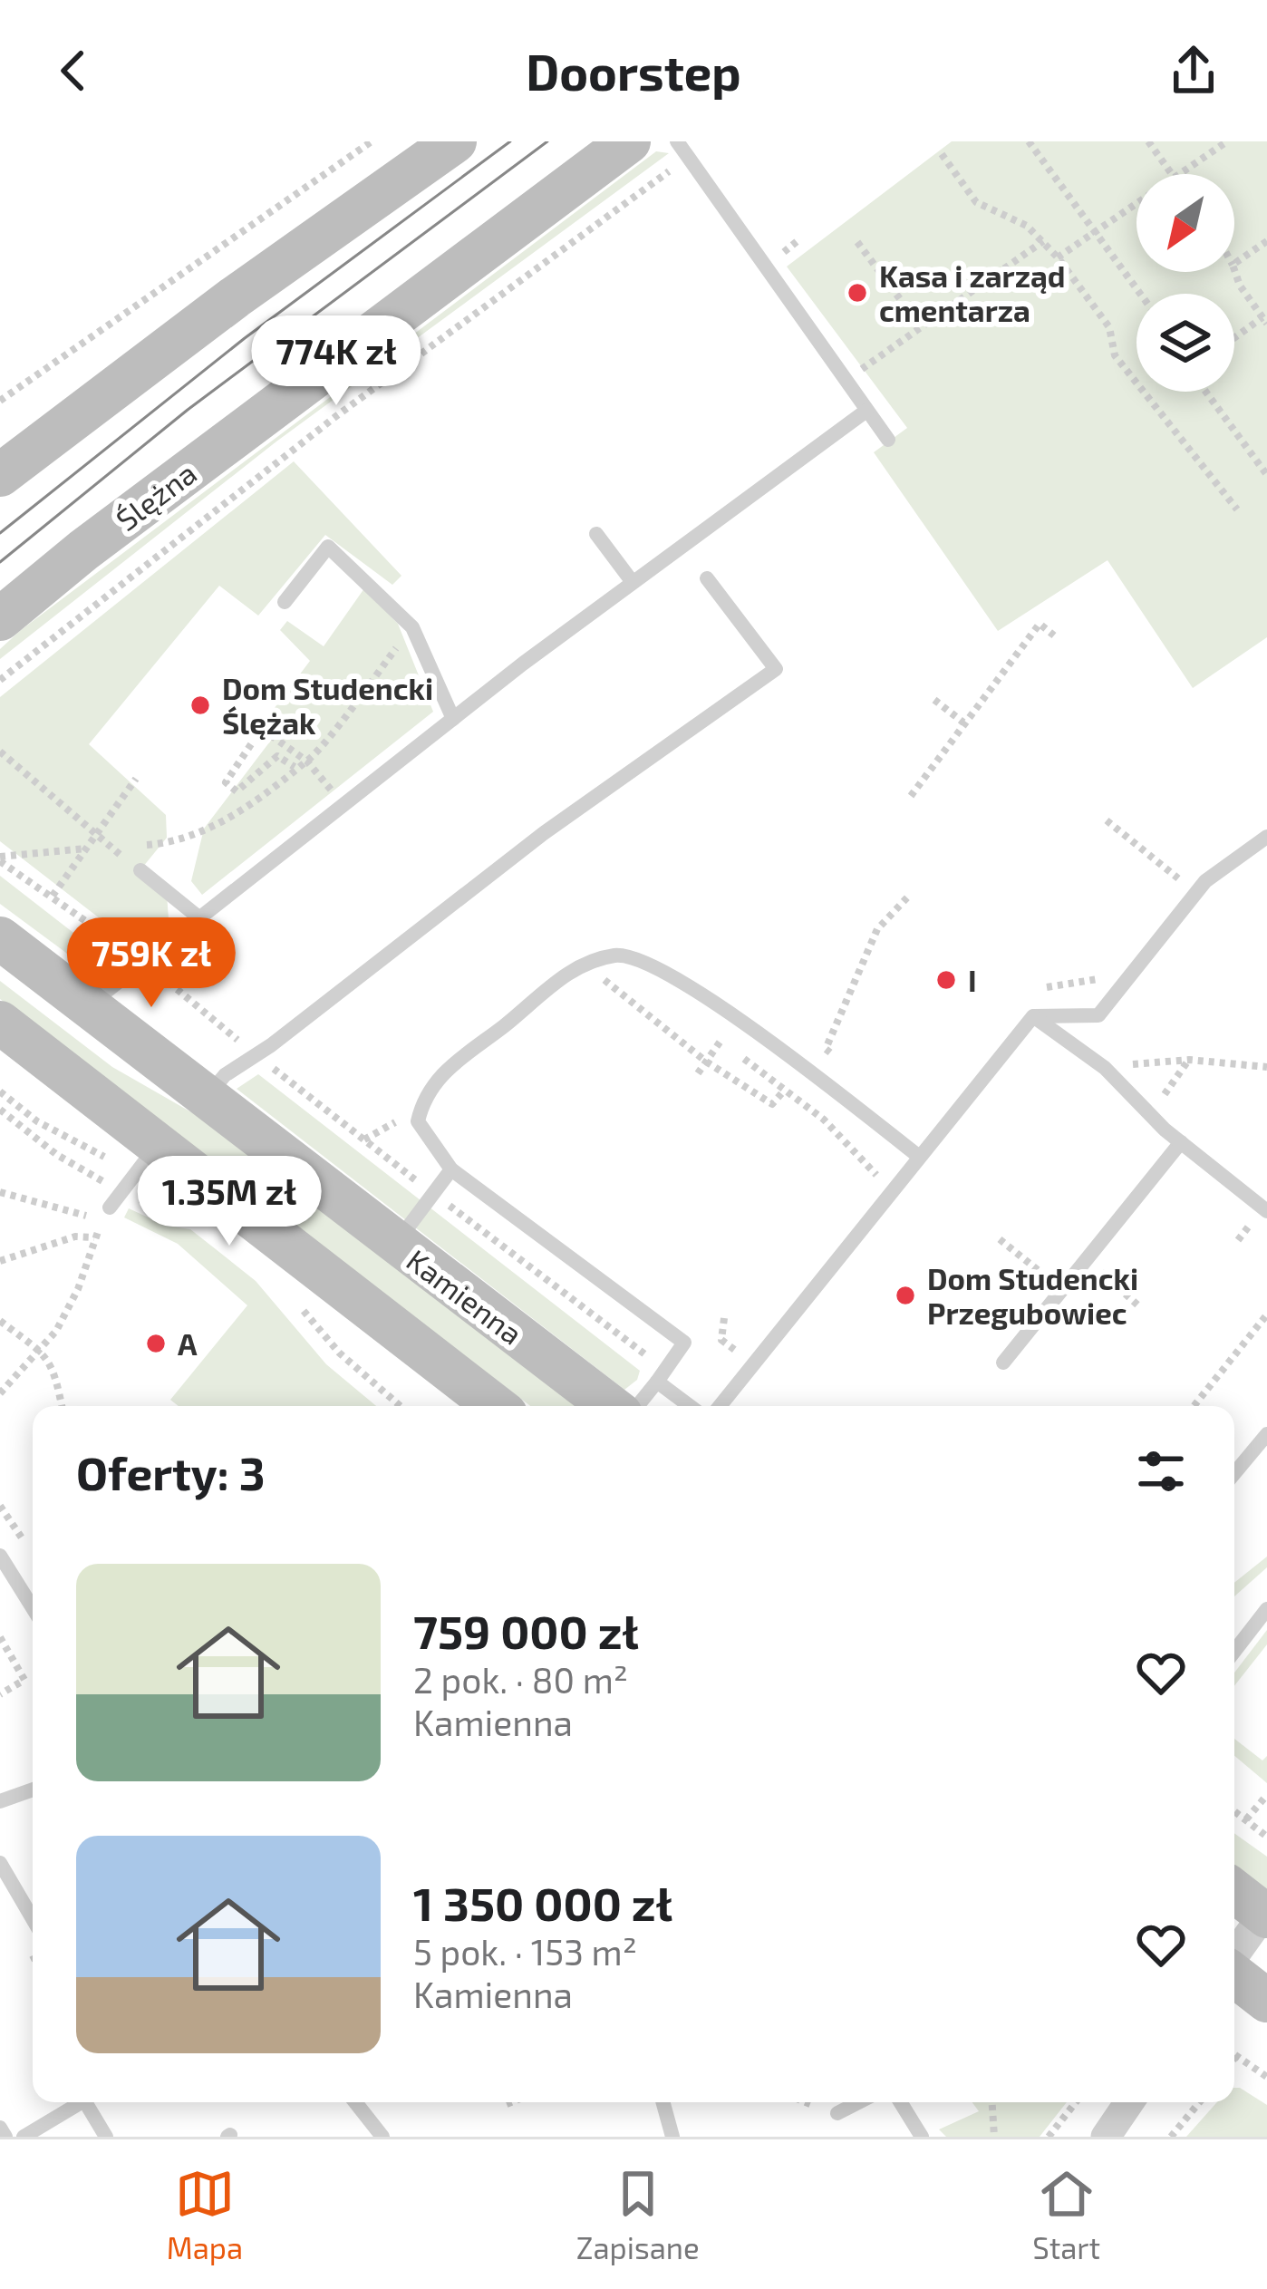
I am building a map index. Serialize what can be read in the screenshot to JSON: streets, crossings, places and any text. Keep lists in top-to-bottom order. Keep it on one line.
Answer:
{"streets":{"street":["Ślężna","Kamienna"]},"places":["Kasa i zarząd cmentarza","Dom Studencki Ślężak","I","Dom Studencki Przegubowiec","A"],"north":"bottom left","page":{"header":"Doorstep","price":["774K zł","759K zł","1.35M zł"],"heading":"Oferty: 3","list":[{"name":"759 000 zł","note":"2 pok. · 80 m² · Kamienna"},{"name":"1 350 000 zł","note":"5 pok. · 153 m² · Kamienna"}],"tabs":["Mapa","Zapisane","Start"]}}
